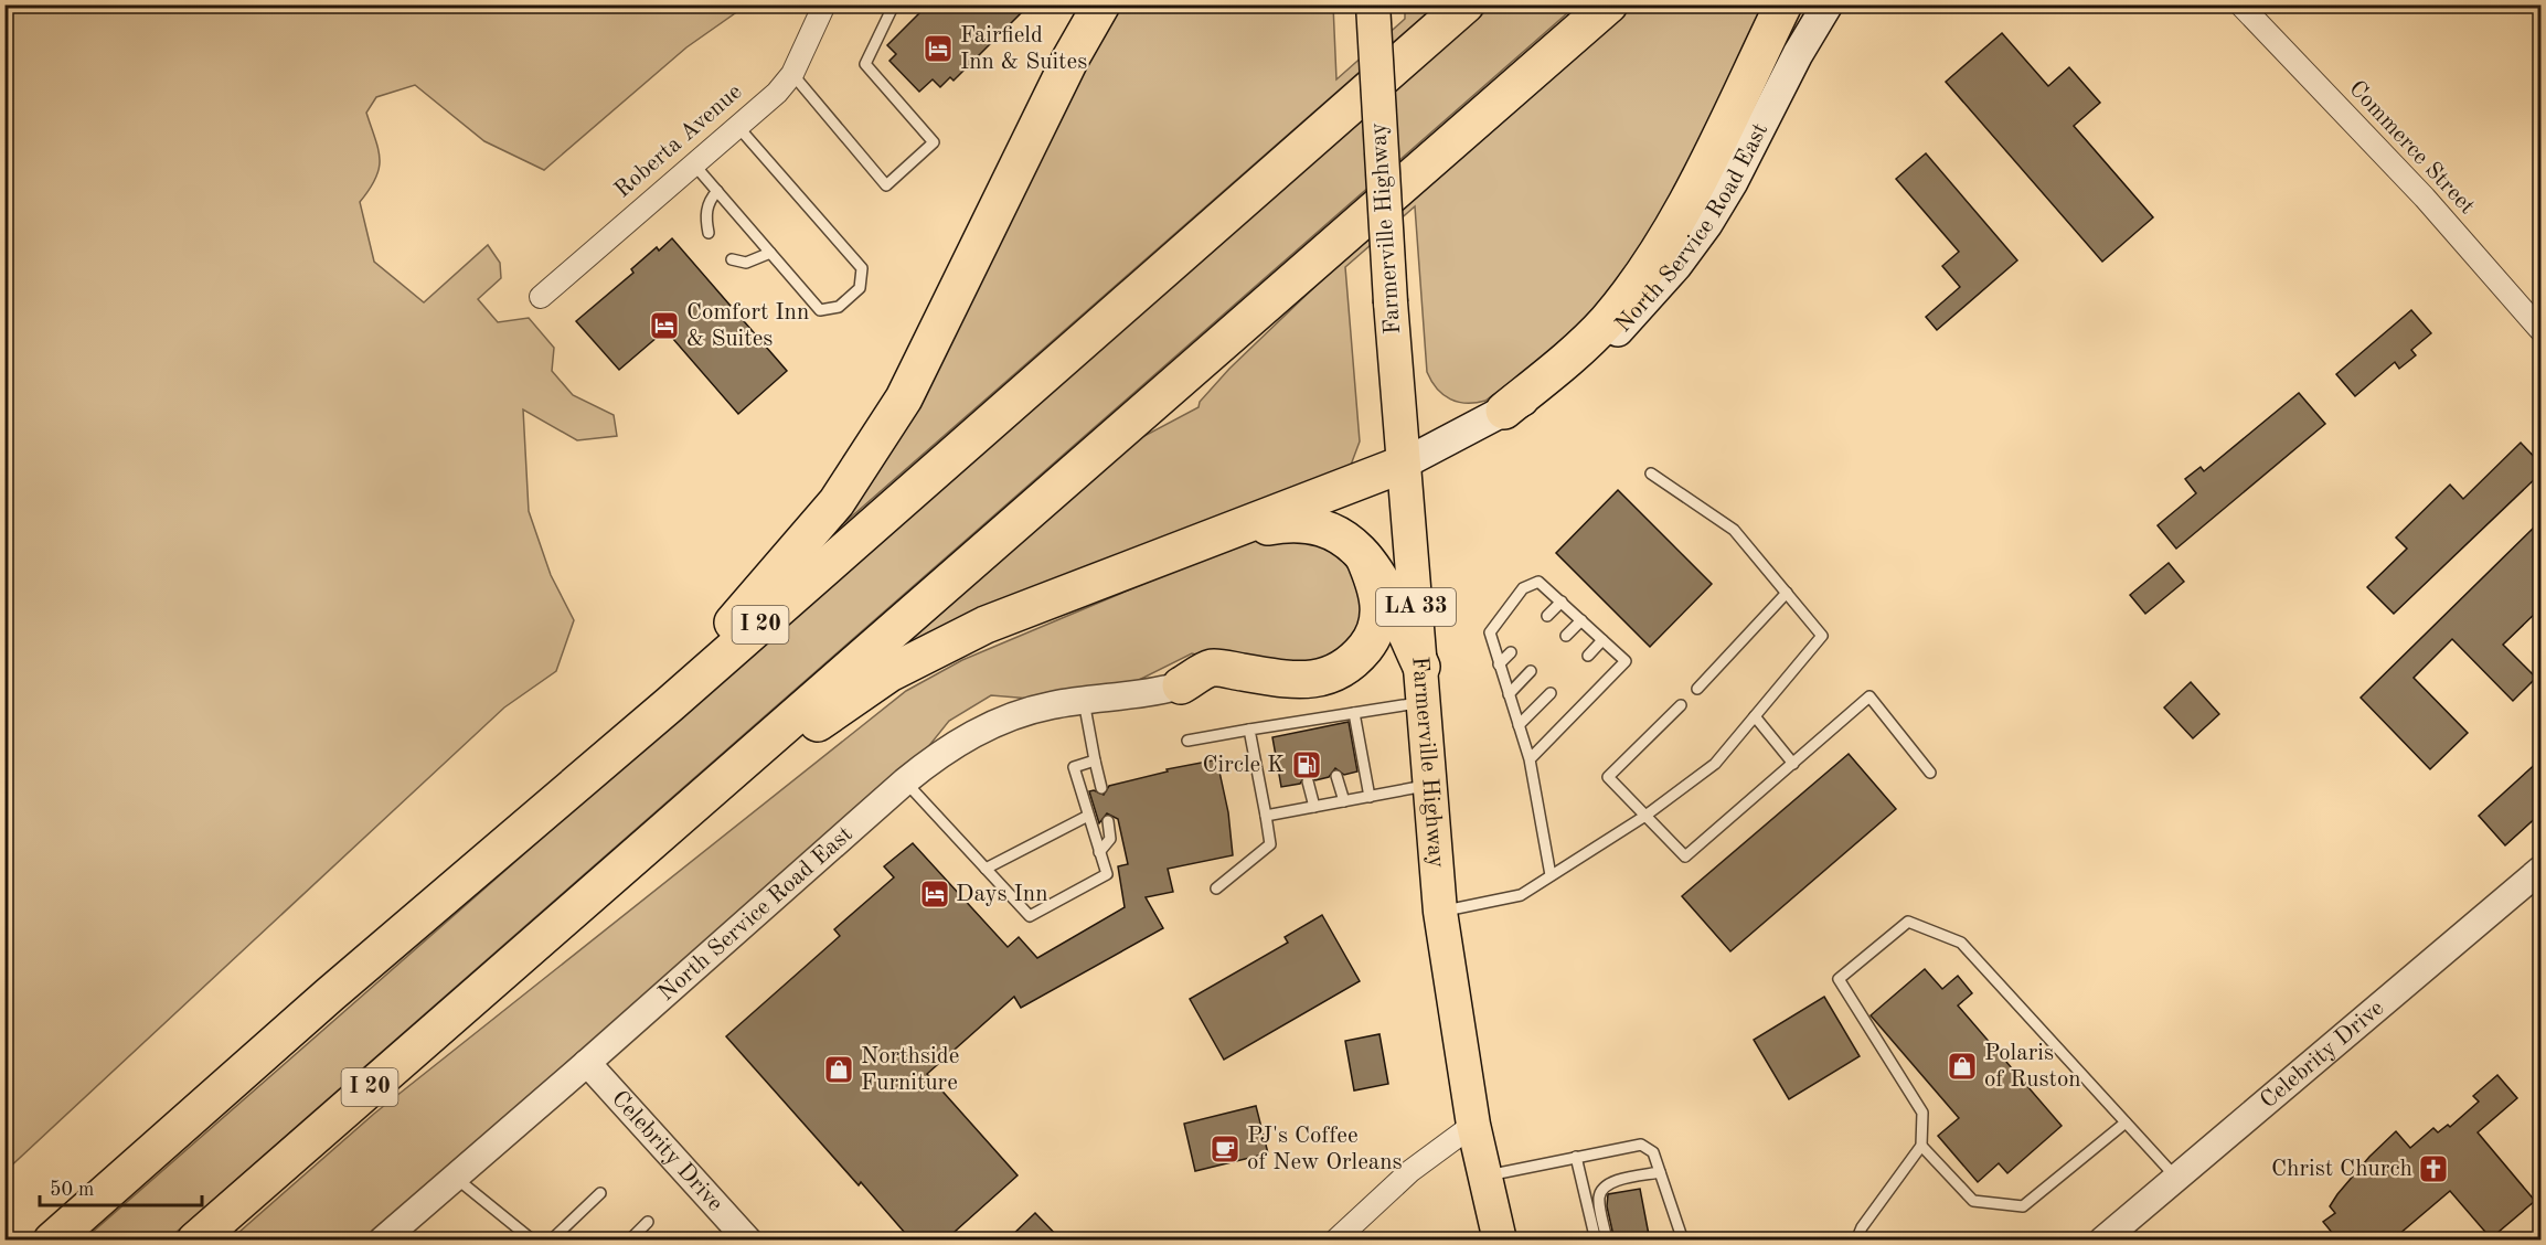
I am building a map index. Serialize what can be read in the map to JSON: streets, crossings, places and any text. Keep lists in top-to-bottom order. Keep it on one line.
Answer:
{"streets":{"highway":["I 20"],"main road":["North Service Road East","Farmerville Highway","LA 33"],"street":["Roberta Avenue","Commerce Street","Celebrity Drive"]},"crossings":[["North Service Road East","Farmerville Highway"],["North Service Road East","Celebrity Drive"]],"places":{"hotel":["Fairfield Inn & Suites","Comfort Inn & Suites","Days Inn"],"fuel station":["Circle K"],"shop":["Polaris of Ruston","Northside Furniture"],"cafe":["PJ's Coffee of New Orleans"],"church":["Christ Church"]},"scale_bar":"50 m"}
